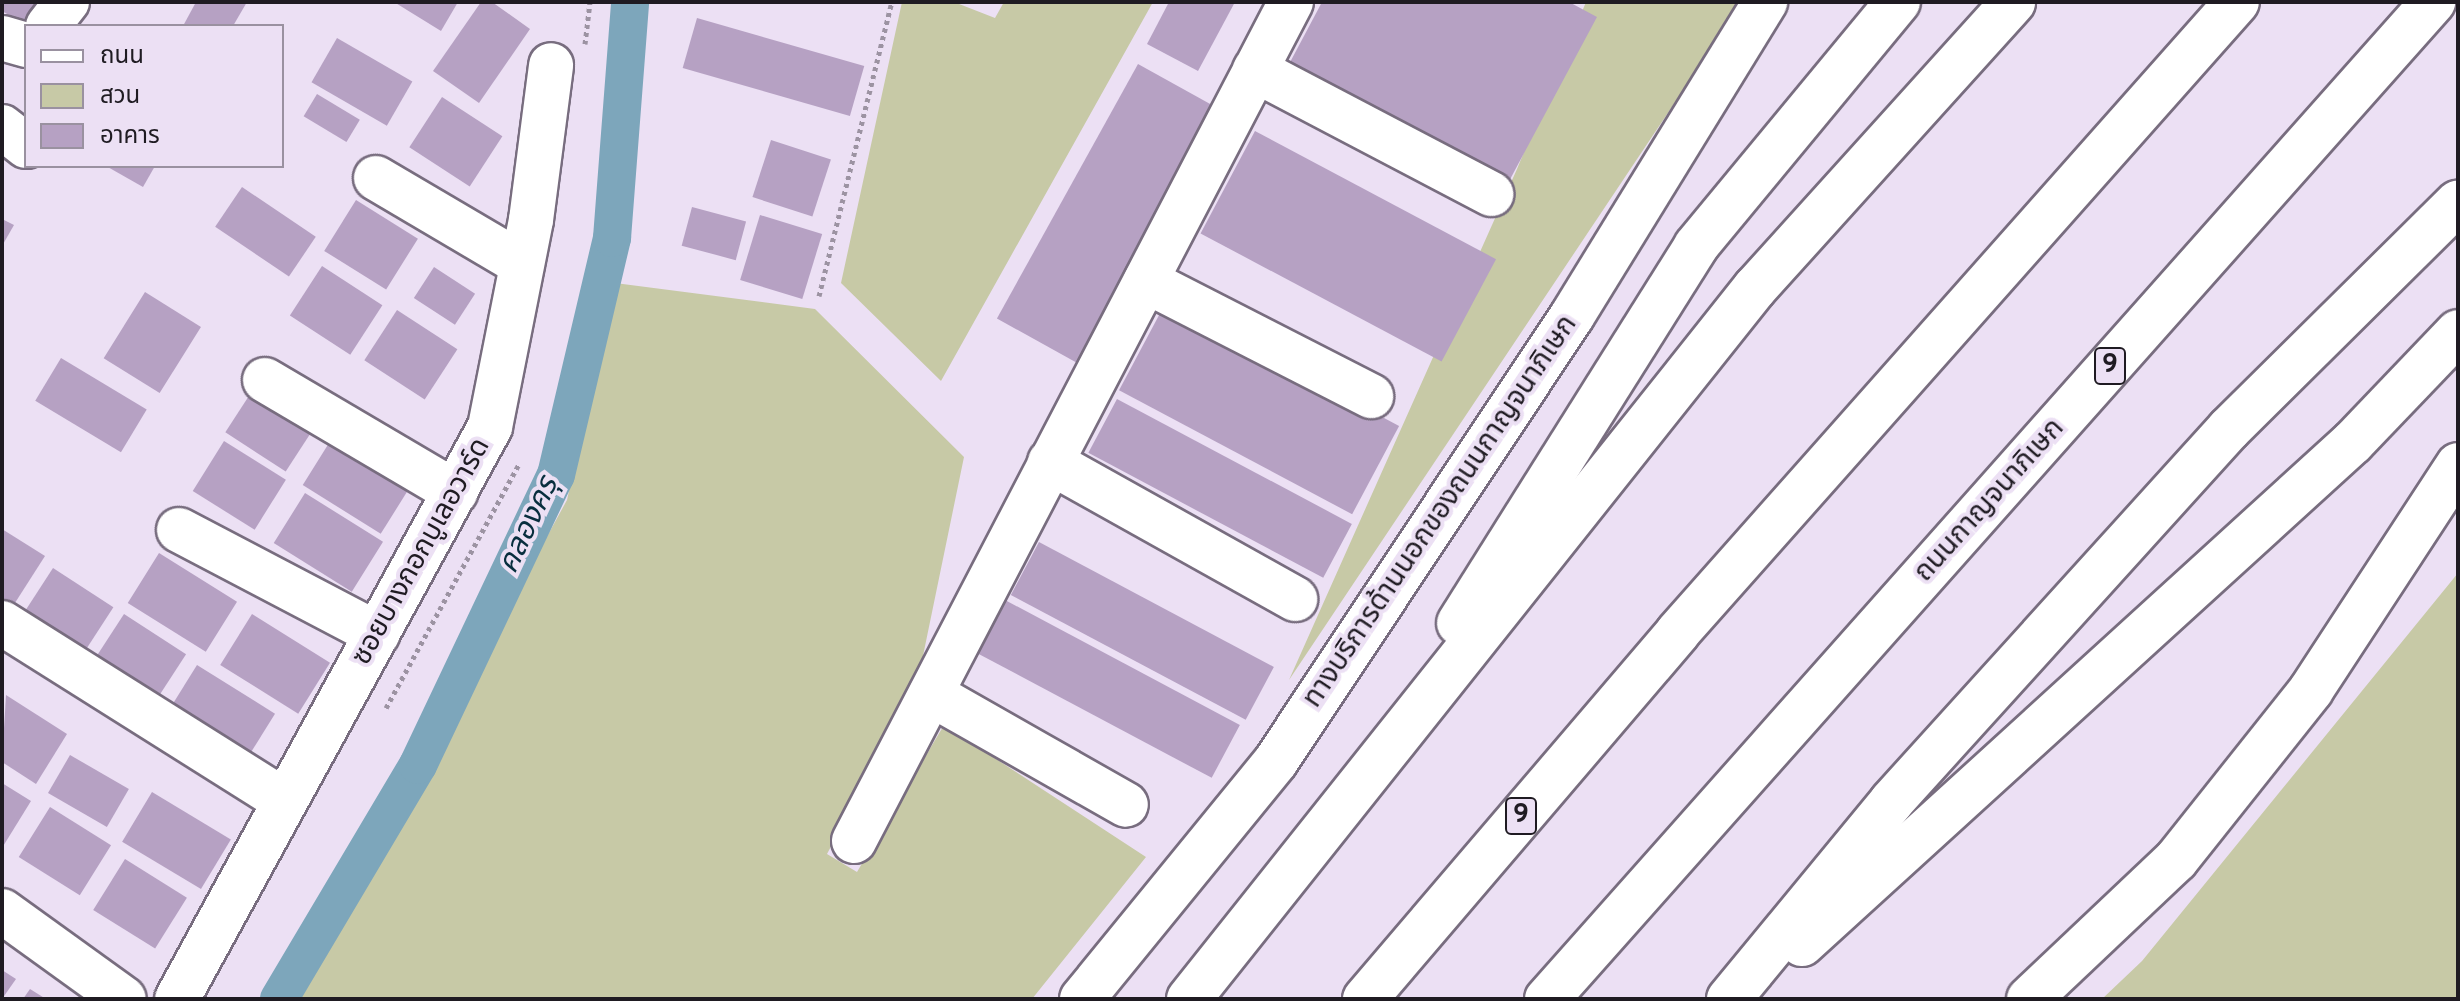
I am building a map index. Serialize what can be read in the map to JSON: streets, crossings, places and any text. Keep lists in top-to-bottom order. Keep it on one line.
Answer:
{"streets":{"main road":["9","ถนนกาญจนาภิเษก","ทางบริการด้านนอกของถนนกาญจนาภิเษก","ซอยบางกอกบูเลอวาร์ด"]},"water":["คลองครุ"],"legend":["ถนน","สวน","อาคาร"]}
